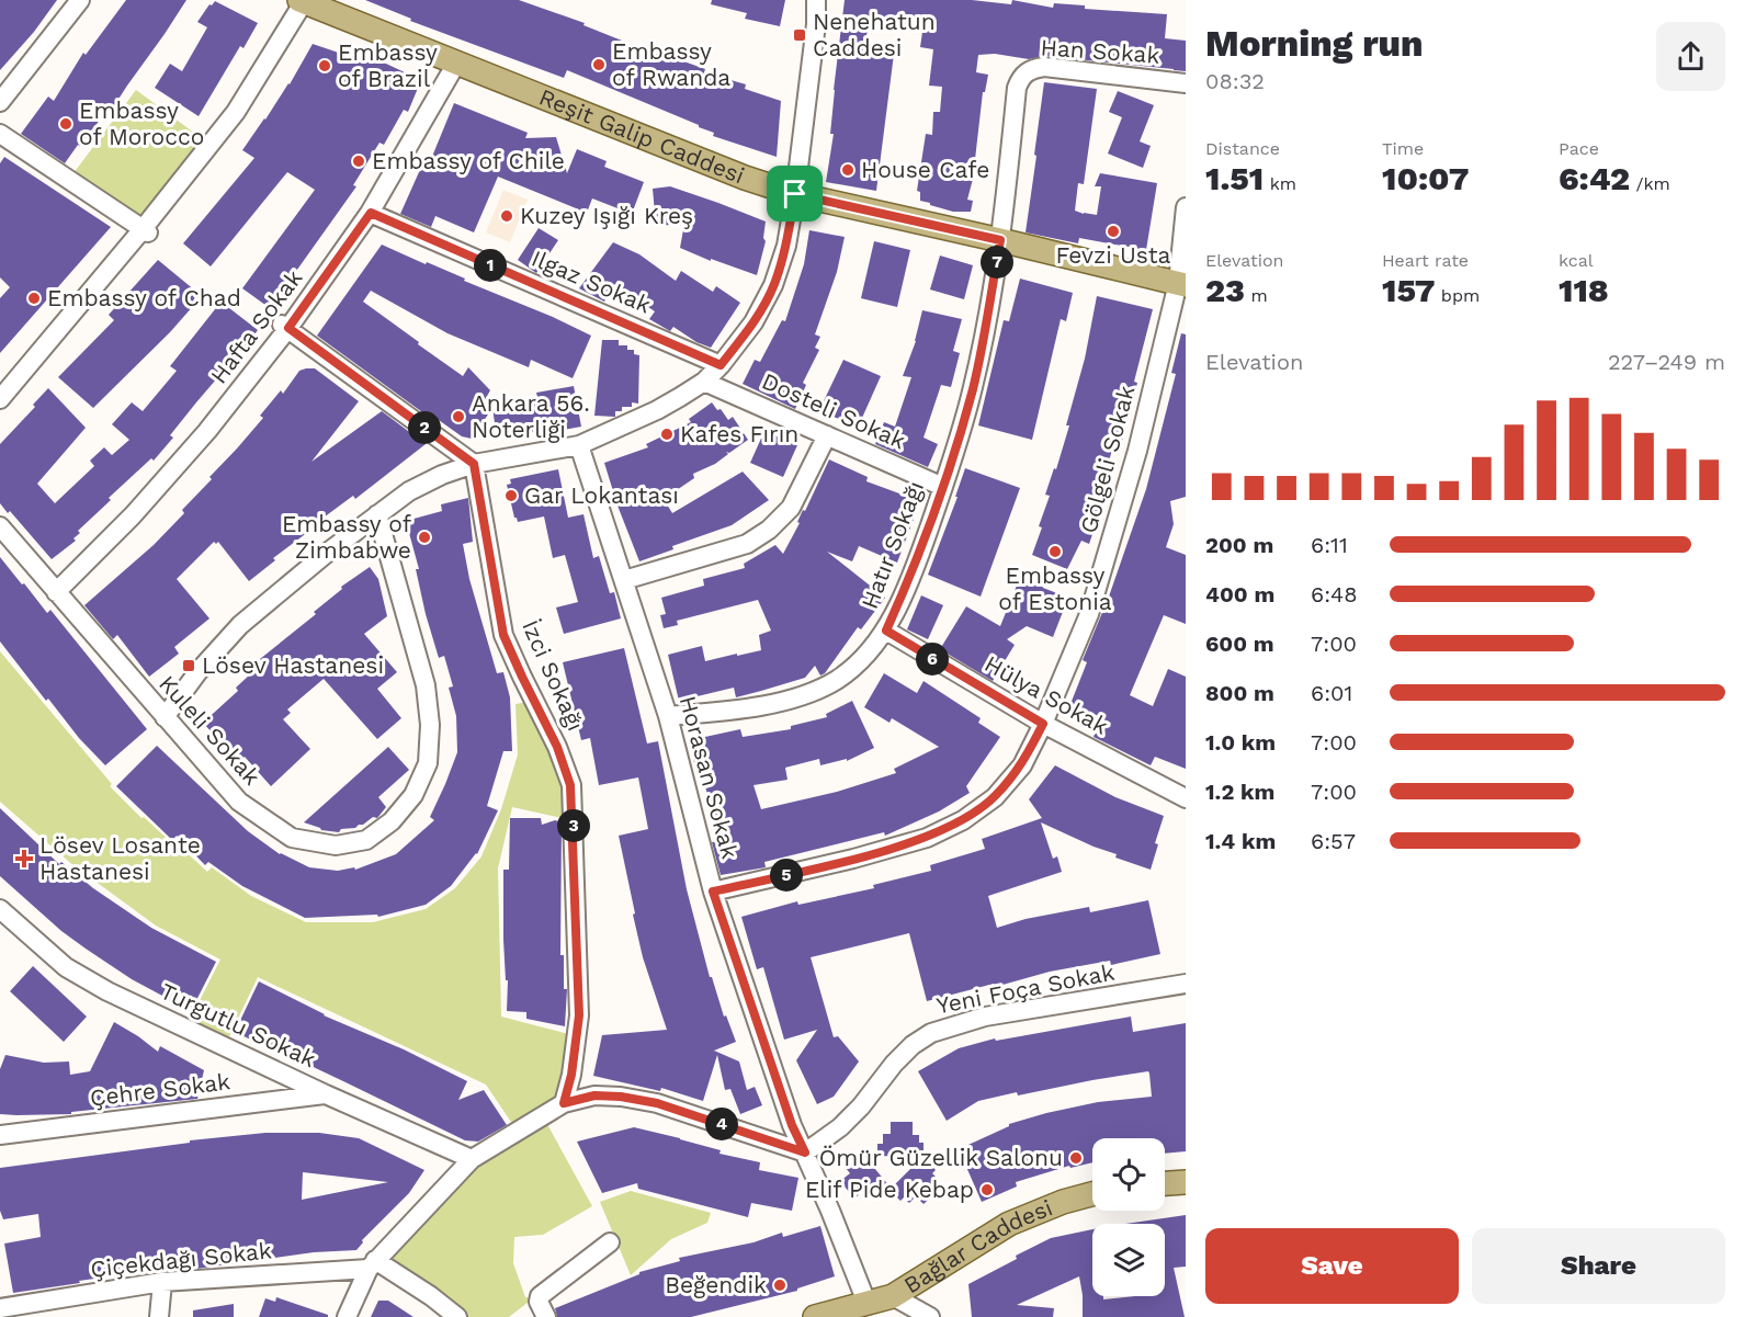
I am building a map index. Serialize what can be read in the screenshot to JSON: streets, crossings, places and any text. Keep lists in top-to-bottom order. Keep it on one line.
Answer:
{"streets":{"main road":["Reşit Galip Caddesi","Bağlar Caddesi"],"street":["Han Sokak","Ilgaz Sokak","Hafta Sokak","Dosteli Sokak","Gölgeli Sokak","Hatır Sokağı","İzci Sokağı","Hülya Sokak","Kuleli Sokak","Horasan Sokak","Yeni Foça Sokak","Turgutlu Sokak","Çehre Sokak","Çiçekdağı Sokak"]},"crossings":[["Han Sokak","Reşit Galip Caddesi"],["Han Sokak","Hatır Sokağı"],["Reşit Galip Caddesi","Hafta Sokak"],["Reşit Galip Caddesi","Gölgeli Sokak"],["Reşit Galip Caddesi","Hatır Sokağı"],["Ilgaz Sokak","Hafta Sokak"],["Hafta Sokak","Kuleli Sokak"],["Dosteli Sokak","Hatır Sokağı"],["Gölgeli Sokak","Hülya Sokak"],["Gölgeli Sokak","Horasan Sokak"],["Hatır Sokağı","Hülya Sokak"],["Hatır Sokağı","Horasan Sokak"],["Horasan Sokak","Yeni Foça Sokak"],["Horasan Sokak","Bağlar Caddesi"],["Turgutlu Sokak","Çehre Sokak"]],"places":{"transit":["Nenehatun Caddesi","Lösev Hastanesi"],"other":["Embassy of Rwanda","Embassy of Brazil","Embassy of Morocco","Embassy of Chile","House Cafe","Kuzey Işığı Kreş","Fevzi Usta","Embassy of Chad","Ankara 56. Noterliği","Kafes Fırın","Gar Lokantası","Embassy of Zimbabwe","Embassy of Estonia","Ömür Güzellik Salonu","Elif Pide Kebap","Beğendik"],"health":["Lösev Losante Hastanesi"]},"page":{"heading":["Morning run","08:32"],"stats":[["Distance","1.51 km"],["Time","10:07"],["Pace","6:42 /km"],["Elevation","23 m"],["Heart rate","157 bpm"],["kcal","118"]],"pins":["7","1","2","6","3","5","4"],"chart":["Elevation","227–249 m"],"list":[{"name":"200 m","note":"6:11"},{"name":"400 m","note":"6:48"},{"name":"600 m","note":"7:00"},{"name":"800 m","note":"6:01"},{"name":"1.0 km","note":"7:00"},{"name":"1.2 km","note":"7:00"},{"name":"1.4 km","note":"6:57"}],"buttons":["Save","Share"]}}
